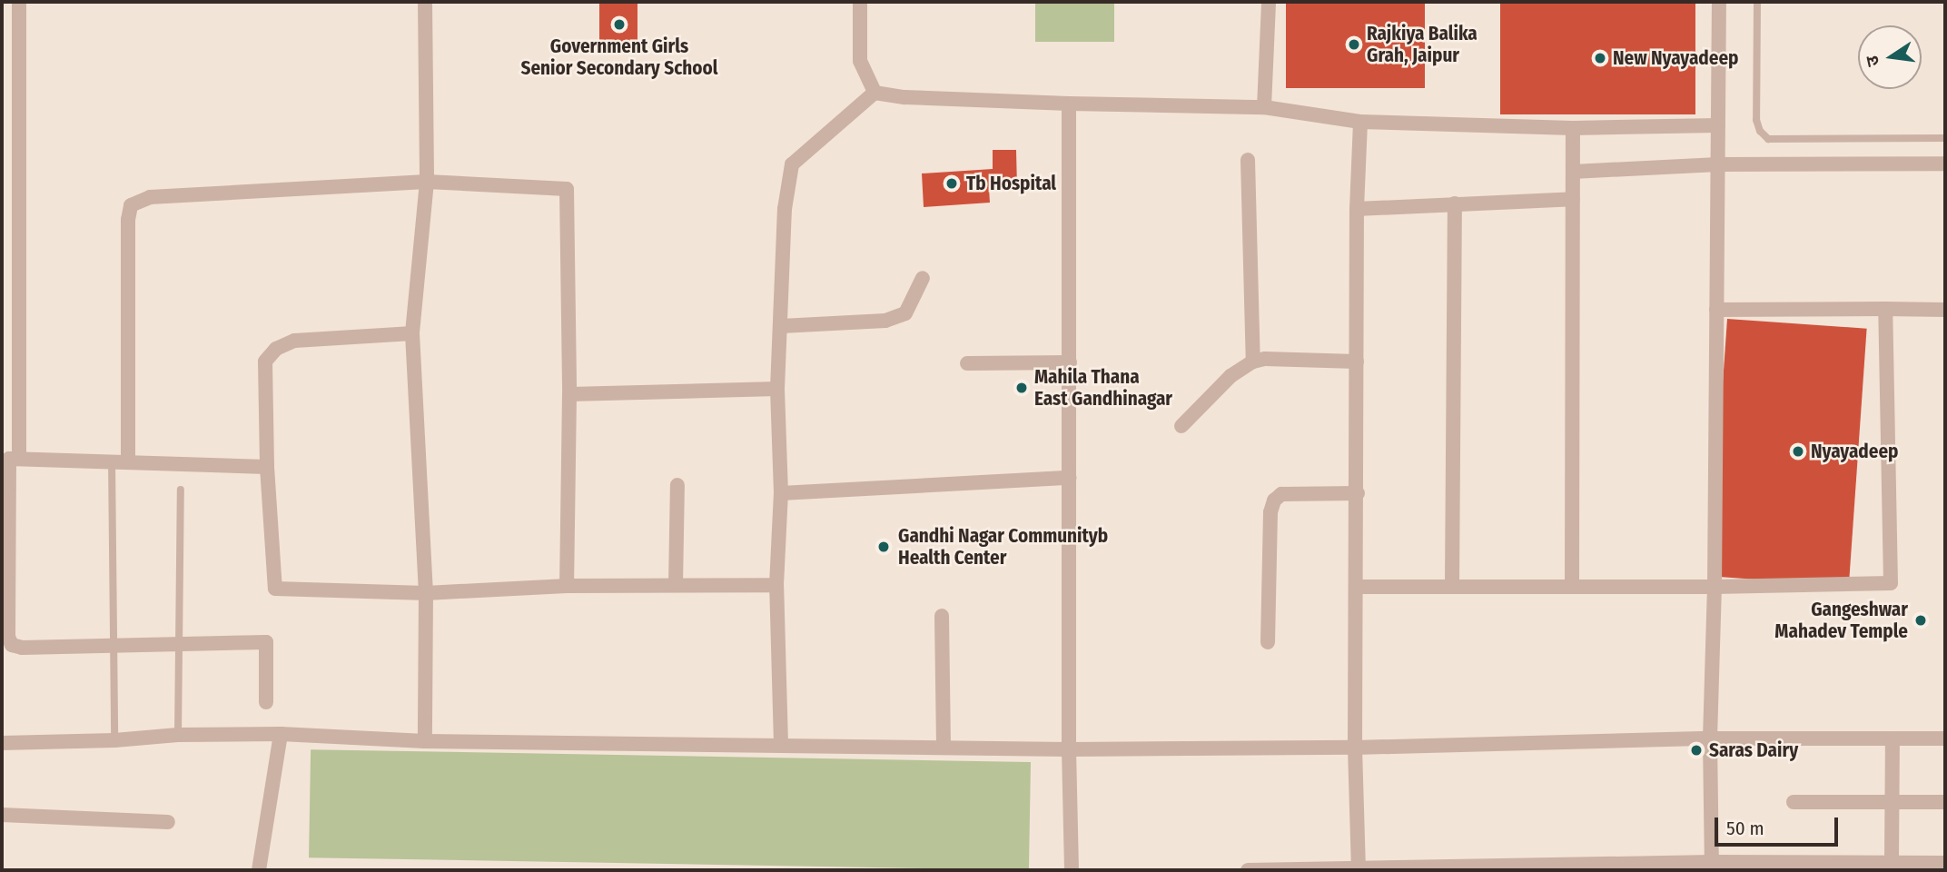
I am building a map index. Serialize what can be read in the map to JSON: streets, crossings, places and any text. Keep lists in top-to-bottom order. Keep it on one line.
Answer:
{"places":["Government Girls Senior Secondary School","Rajkiya Balika Grah, Jaipur","New Nyayadeep","Tb Hospital","Mahila Thana East Gandhinagar","Nyayadeep","Gandhi Nagar Communityb Health Center","Gangeshwar Mahadev Temple","Saras Dairy"],"scale_bar":"50 m","north":"left"}
